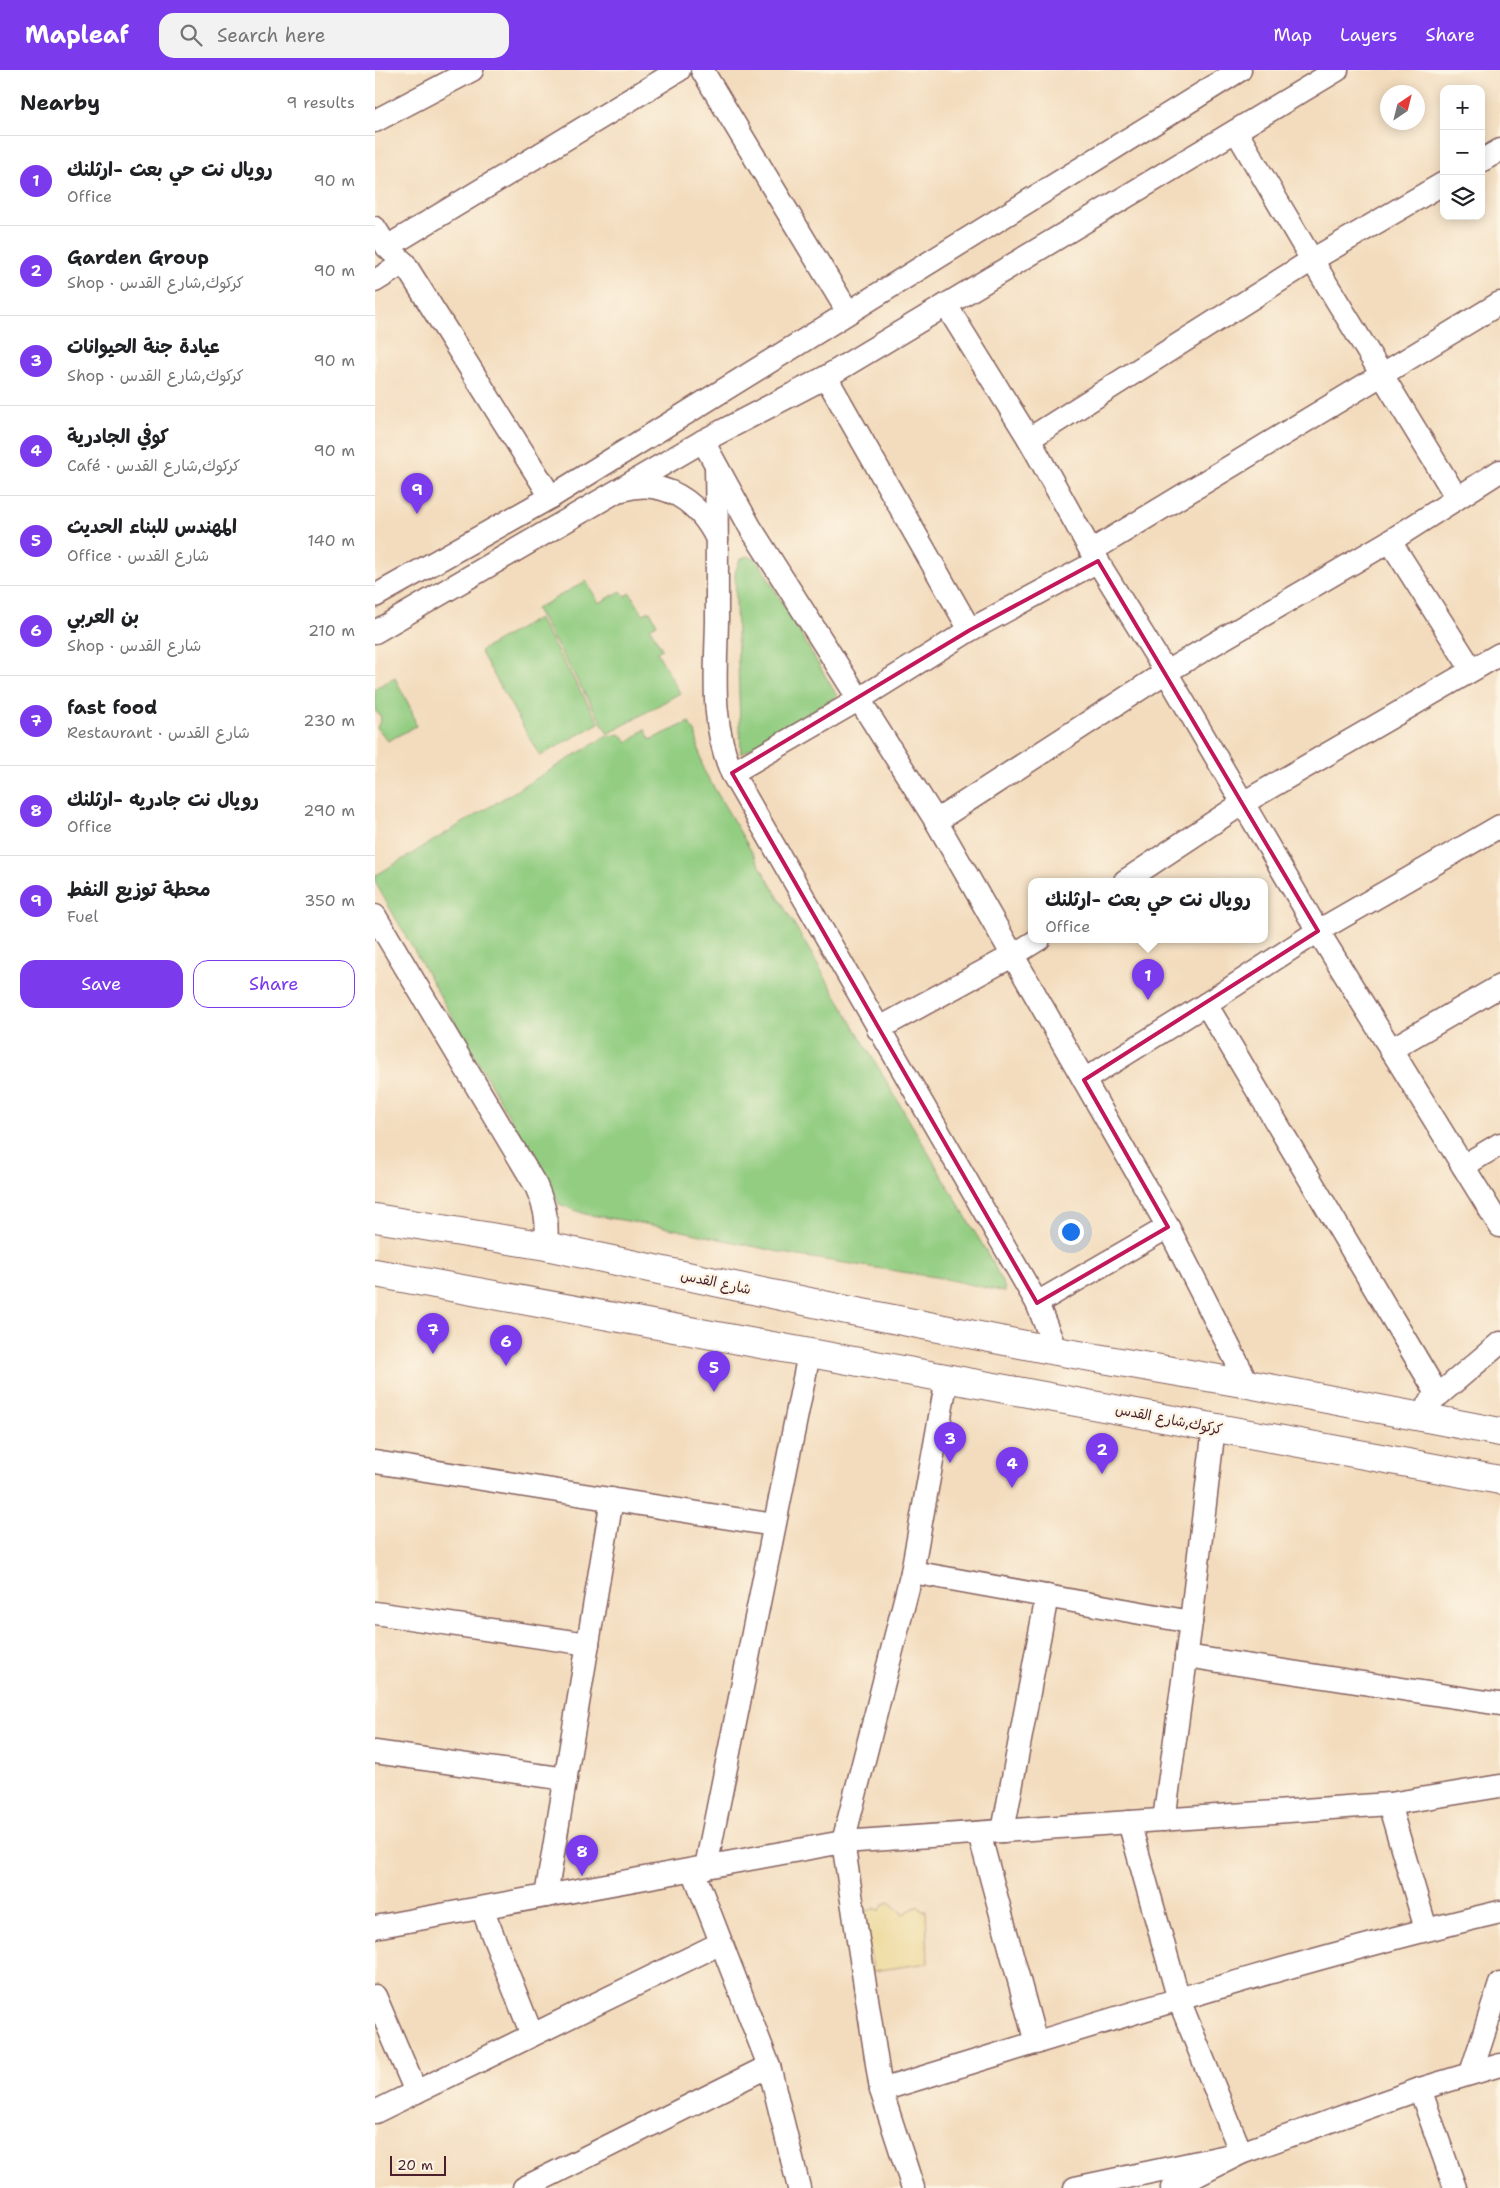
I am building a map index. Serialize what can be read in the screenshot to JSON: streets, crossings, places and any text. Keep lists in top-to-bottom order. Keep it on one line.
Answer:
{"streets":{"main road":["شارع القدس","كركوك,شارع القدس"]},"scale_bar":"20 m","north":"top right","page":{"header":"Mapleaf","search":"Search here","nav":["Map","Layers","Share"],"heading":["Nearby","9 results"],"map_buttons":["+","−"],"list":[{"mark":"1","name":"رويال نت حي بعث -ارثلنك","note":"Office","value":"90 m"},{"mark":"2","name":"Garden Group","note":"Shop · كركوك,شارع القدس","value":"90 m"},{"mark":"3","name":"عيادة جنة الحيوانات","note":"Shop · كركوك,شارع القدس","value":"90 m"},{"mark":"4","name":"كوفي الجادرية","note":"Café · كركوك,شارع القدس","value":"90 m"},{"mark":"5","name":"المهندس للبناء الحديث","note":"Office · شارع القدس","value":"140 m"},{"mark":"6","name":"بن العربي","note":"Shop · شارع القدس","value":"210 m"},{"mark":"7","name":"fast food","note":"Restaurant · شارع القدس","value":"230 m"},{"mark":"8","name":"رويال نت جادريه -ارثلنك","note":"Office","value":"290 m"},{"mark":"9","name":"محطة توزيع النفط","note":"Fuel","value":"350 m"}],"pins":["9","1","7","6","5","3","2","4","8"],"popup":["رويال نت حي بعث -ارثلنك","Office"],"buttons":["Save","Share"],"scale":"20 m"}}
